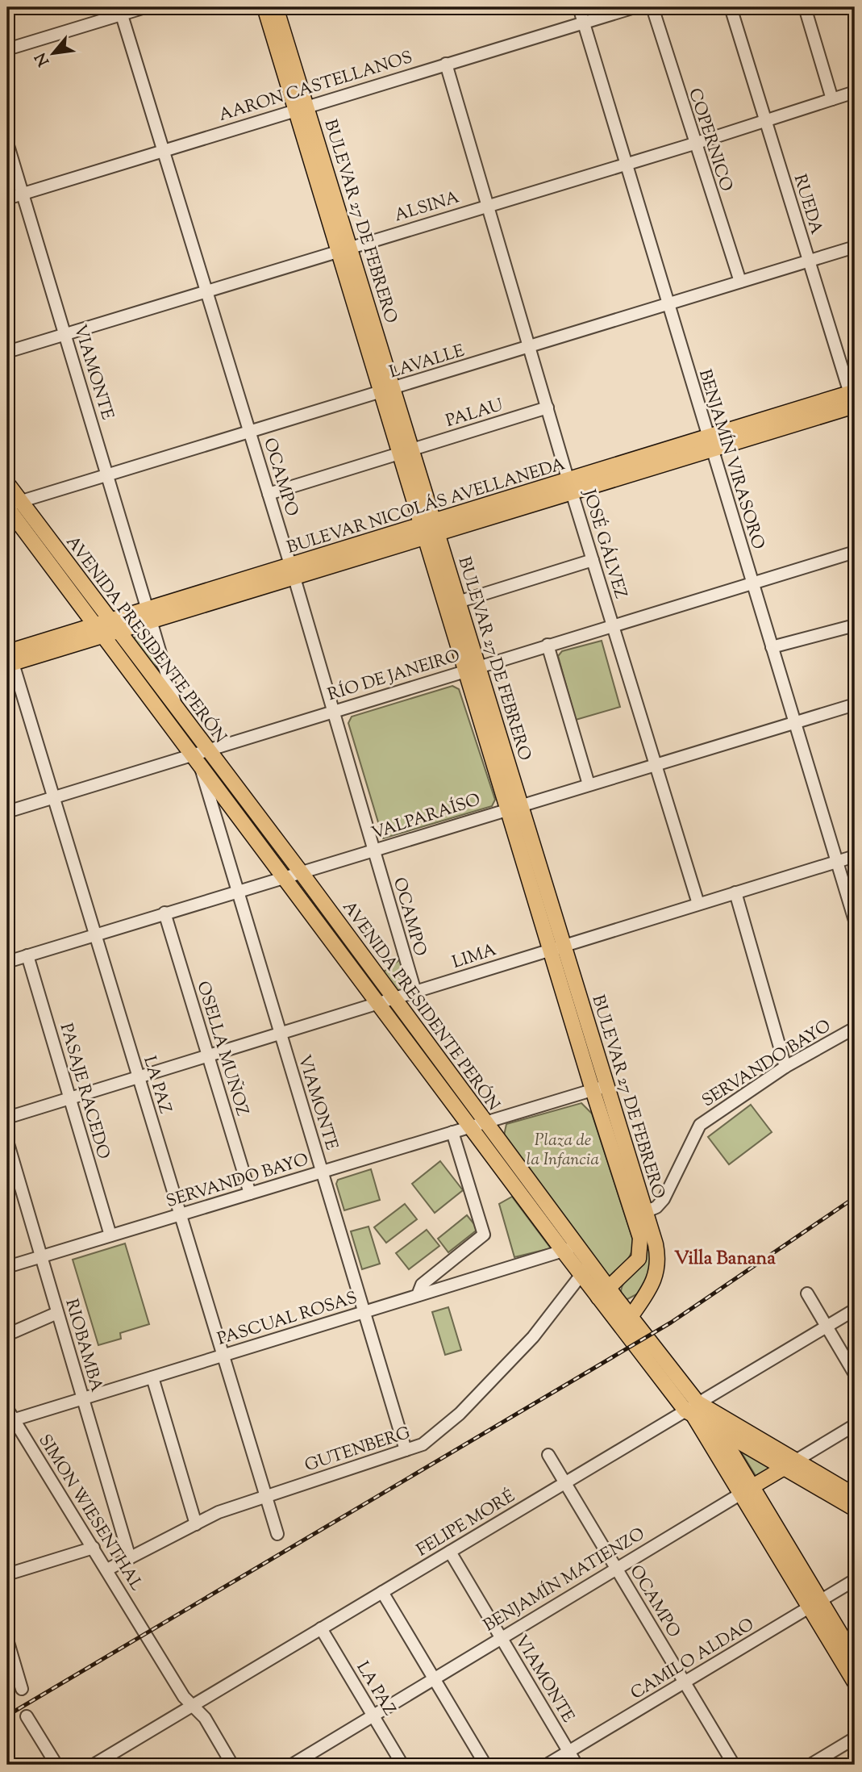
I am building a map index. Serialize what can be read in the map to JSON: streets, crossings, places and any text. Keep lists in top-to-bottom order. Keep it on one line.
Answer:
{"streets":{"main road":["BULEVAR 27 DE FEBRERO","BULEVAR NICOLÁS AVELLANEDA","AVENIDA PRESIDENTE PERÓN","BENJAMÍN MATIENZO"],"street":["AARON CASTELLANOS","COPERNICO","RUEDA","ALSINA","LAVALLE","VIAMONTE","PALAU","BENJAMÍN VIRASORO","OCAMPO","JOSÉ GÁLVEZ","RÍO DE JANEIRO","VALPARAÍSO","LIMA","OSELLA MUÑOZ","SERVANDO BAYO","LA PAZ","PASAJE RACEDO","PASCUAL ROSAS","RIOBAMBA","GUTENBERG","SIMON WIESENTHAL","FELIPE MORÉ","CAMILO ALDAO"]},"crossings":[["AARON CASTELLANOS","BULEVAR 27 DE FEBRERO"],["AARON CASTELLANOS","VIAMONTE"],["AARON CASTELLANOS","BENJAMÍN VIRASORO"],["AARON CASTELLANOS","OCAMPO"],["AARON CASTELLANOS","JOSÉ GÁLVEZ"],["COPERNICO","ALSINA"],["COPERNICO","LAVALLE"],["RUEDA","ALSINA"],["RUEDA","LAVALLE"],["RUEDA","BULEVAR NICOLÁS AVELLANEDA"],["ALSINA","BULEVAR 27 DE FEBRERO"],["ALSINA","VIAMONTE"],["ALSINA","BENJAMÍN VIRASORO"],["ALSINA","OCAMPO"],["ALSINA","JOSÉ GÁLVEZ"],["BULEVAR 27 DE FEBRERO","LAVALLE"],["BULEVAR 27 DE FEBRERO","PALAU"],["BULEVAR 27 DE FEBRERO","BULEVAR NICOLÁS AVELLANEDA"],["BULEVAR 27 DE FEBRERO","AVENIDA PRESIDENTE PERÓN"],["BULEVAR 27 DE FEBRERO","RÍO DE JANEIRO"],["BULEVAR 27 DE FEBRERO","VALPARAÍSO"],["BULEVAR 27 DE FEBRERO","LIMA"],["BULEVAR 27 DE FEBRERO","SERVANDO BAYO"],["LAVALLE","VIAMONTE"],["LAVALLE","BENJAMÍN VIRASORO"],["LAVALLE","OCAMPO"],["LAVALLE","JOSÉ GÁLVEZ"],["LAVALLE","AVENIDA PRESIDENTE PERÓN"],["VIAMONTE","BULEVAR NICOLÁS AVELLANEDA"],["VIAMONTE","AVENIDA PRESIDENTE PERÓN"],["VIAMONTE","RÍO DE JANEIRO"],["VIAMONTE","VALPARAÍSO"],["VIAMONTE","LIMA"],["VIAMONTE","SERVANDO BAYO"],["VIAMONTE","PASCUAL ROSAS"],["VIAMONTE","GUTENBERG"],["VIAMONTE","FELIPE MORÉ"],["VIAMONTE","BENJAMÍN MATIENZO"],["VIAMONTE","CAMILO ALDAO"],["PALAU","OCAMPO"],["PALAU","JOSÉ GÁLVEZ"],["BENJAMÍN VIRASORO","BULEVAR NICOLÁS AVELLANEDA"],["BENJAMÍN VIRASORO","RÍO DE JANEIRO"],["BENJAMÍN VIRASORO","VALPARAÍSO"],["BENJAMÍN VIRASORO","LIMA"],["OCAMPO","BULEVAR NICOLÁS AVELLANEDA"],["OCAMPO","RÍO DE JANEIRO"],["OCAMPO","VALPARAÍSO"],["OCAMPO","LIMA"],["OCAMPO","FELIPE MORÉ"],["OCAMPO","BENJAMÍN MATIENZO"],["OCAMPO","CAMILO ALDAO"],["BULEVAR NICOLÁS AVELLANEDA","JOSÉ GÁLVEZ"],["BULEVAR NICOLÁS AVELLANEDA","AVENIDA PRESIDENTE PERÓN"],["BULEVAR NICOLÁS AVELLANEDA","LA PAZ"],["JOSÉ GÁLVEZ","RÍO DE JANEIRO"],["JOSÉ GÁLVEZ","VALPARAÍSO"],["JOSÉ GÁLVEZ","LIMA"],["AVENIDA PRESIDENTE PERÓN","RÍO DE JANEIRO"],["AVENIDA PRESIDENTE PERÓN","VALPARAÍSO"],["AVENIDA PRESIDENTE PERÓN","LIMA"],["AVENIDA PRESIDENTE PERÓN","SERVANDO BAYO"],["AVENIDA PRESIDENTE PERÓN","PASCUAL ROSAS"],["AVENIDA PRESIDENTE PERÓN","GUTENBERG"],["AVENIDA PRESIDENTE PERÓN","FELIPE MORÉ"],["AVENIDA PRESIDENTE PERÓN","BENJAMÍN MATIENZO"],["RÍO DE JANEIRO","LA PAZ"],["VALPARAÍSO","OSELLA MUÑOZ"],["VALPARAÍSO","LA PAZ"],["VALPARAÍSO","PASAJE RACEDO"],["LIMA","OSELLA MUÑOZ"],["LIMA","LA PAZ"],["LIMA","PASAJE RACEDO"],["OSELLA MUÑOZ","SERVANDO BAYO"],["SERVANDO BAYO","LA PAZ"],["SERVANDO BAYO","PASAJE RACEDO"],["SERVANDO BAYO","RIOBAMBA"],["LA PAZ","PASCUAL ROSAS"],["LA PAZ","GUTENBERG"],["LA PAZ","FELIPE MORÉ"],["LA PAZ","BENJAMÍN MATIENZO"],["PASCUAL ROSAS","RIOBAMBA"],["PASCUAL ROSAS","SIMON WIESENTHAL"],["RIOBAMBA","GUTENBERG"],["GUTENBERG","SIMON WIESENTHAL"],["SIMON WIESENTHAL","FELIPE MORÉ"]],"districts":["Villa Banana"],"parks":["Plaza de la Infancia"],"north":"bottom left"}
